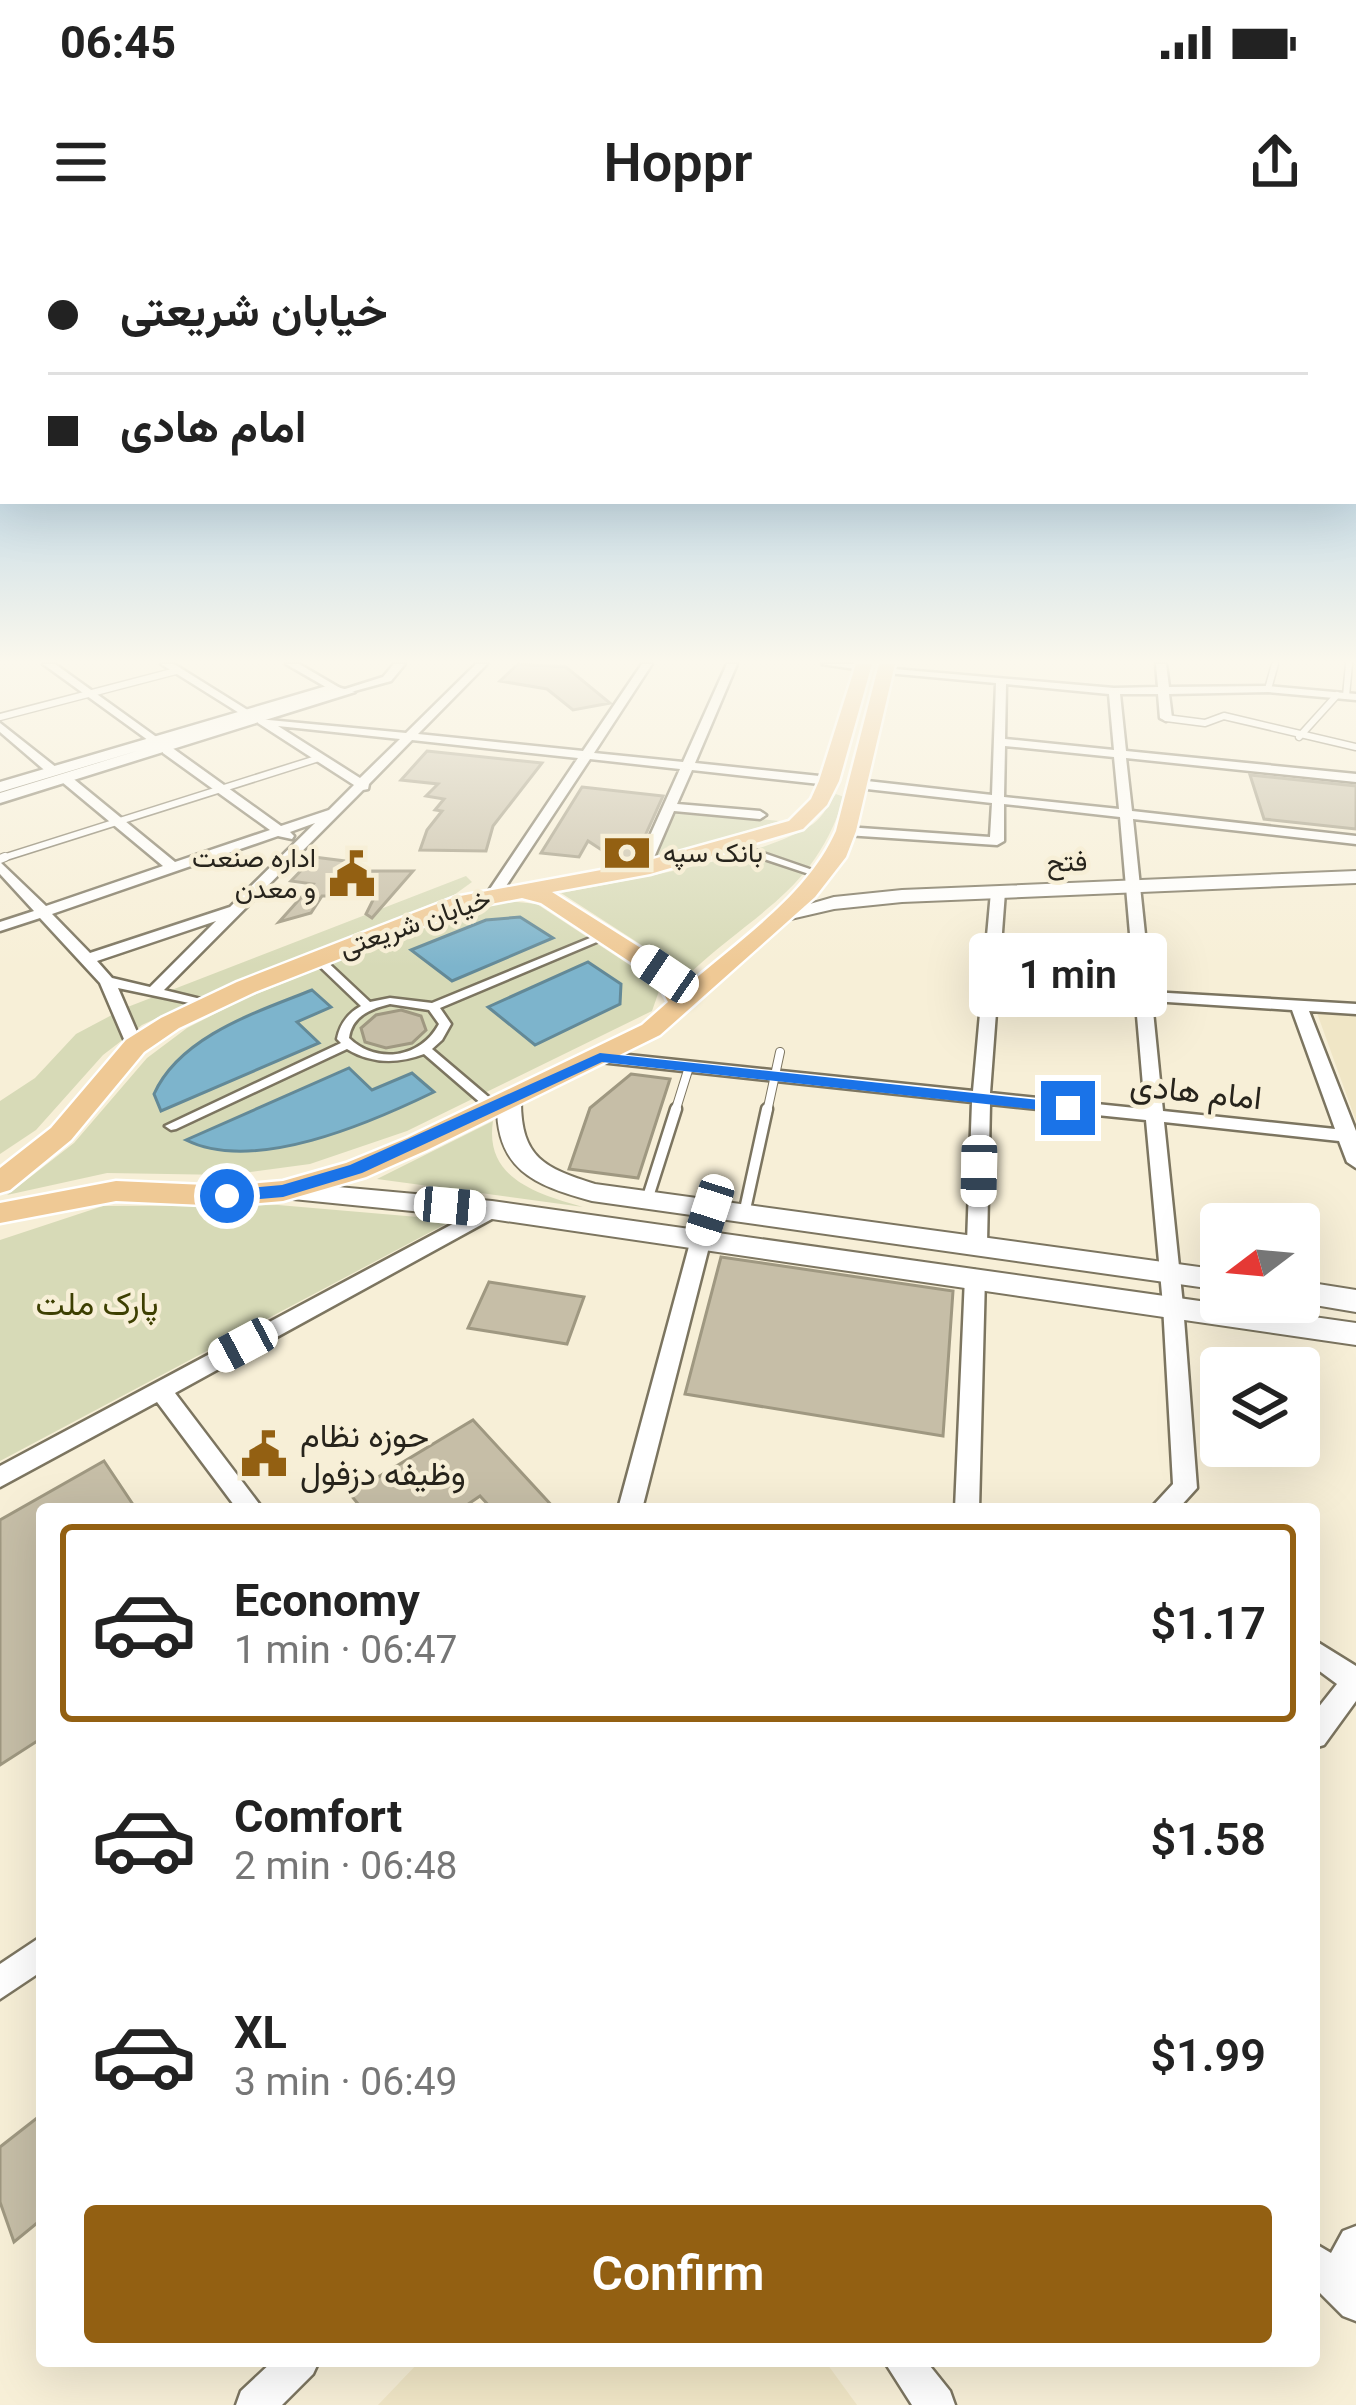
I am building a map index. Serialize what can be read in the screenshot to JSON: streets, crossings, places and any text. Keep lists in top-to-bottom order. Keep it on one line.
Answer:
{"streets":{"main road":["فتح","خیابان شریعتی"],"street":["امام هادی"]},"parks":["پارک ملت"],"places":{"bank":["بانک سپه"],"public building":["اداره صنعت و معدن","حوزه نظام وظیفه دزفول"]},"north":"left","page":{"status":"06:45","header":"Hoppr","banner":["خیابان شریعتی","امام هادی"],"bubble":"1 min","list":[{"name":"Economy","note":"1 min · 06:47","value":"$1.17"},{"name":"Comfort","note":"2 min · 06:48","value":"$1.58"},{"name":"XL","note":"3 min · 06:49","value":"$1.99"}],"buttons":"Confirm"}}
